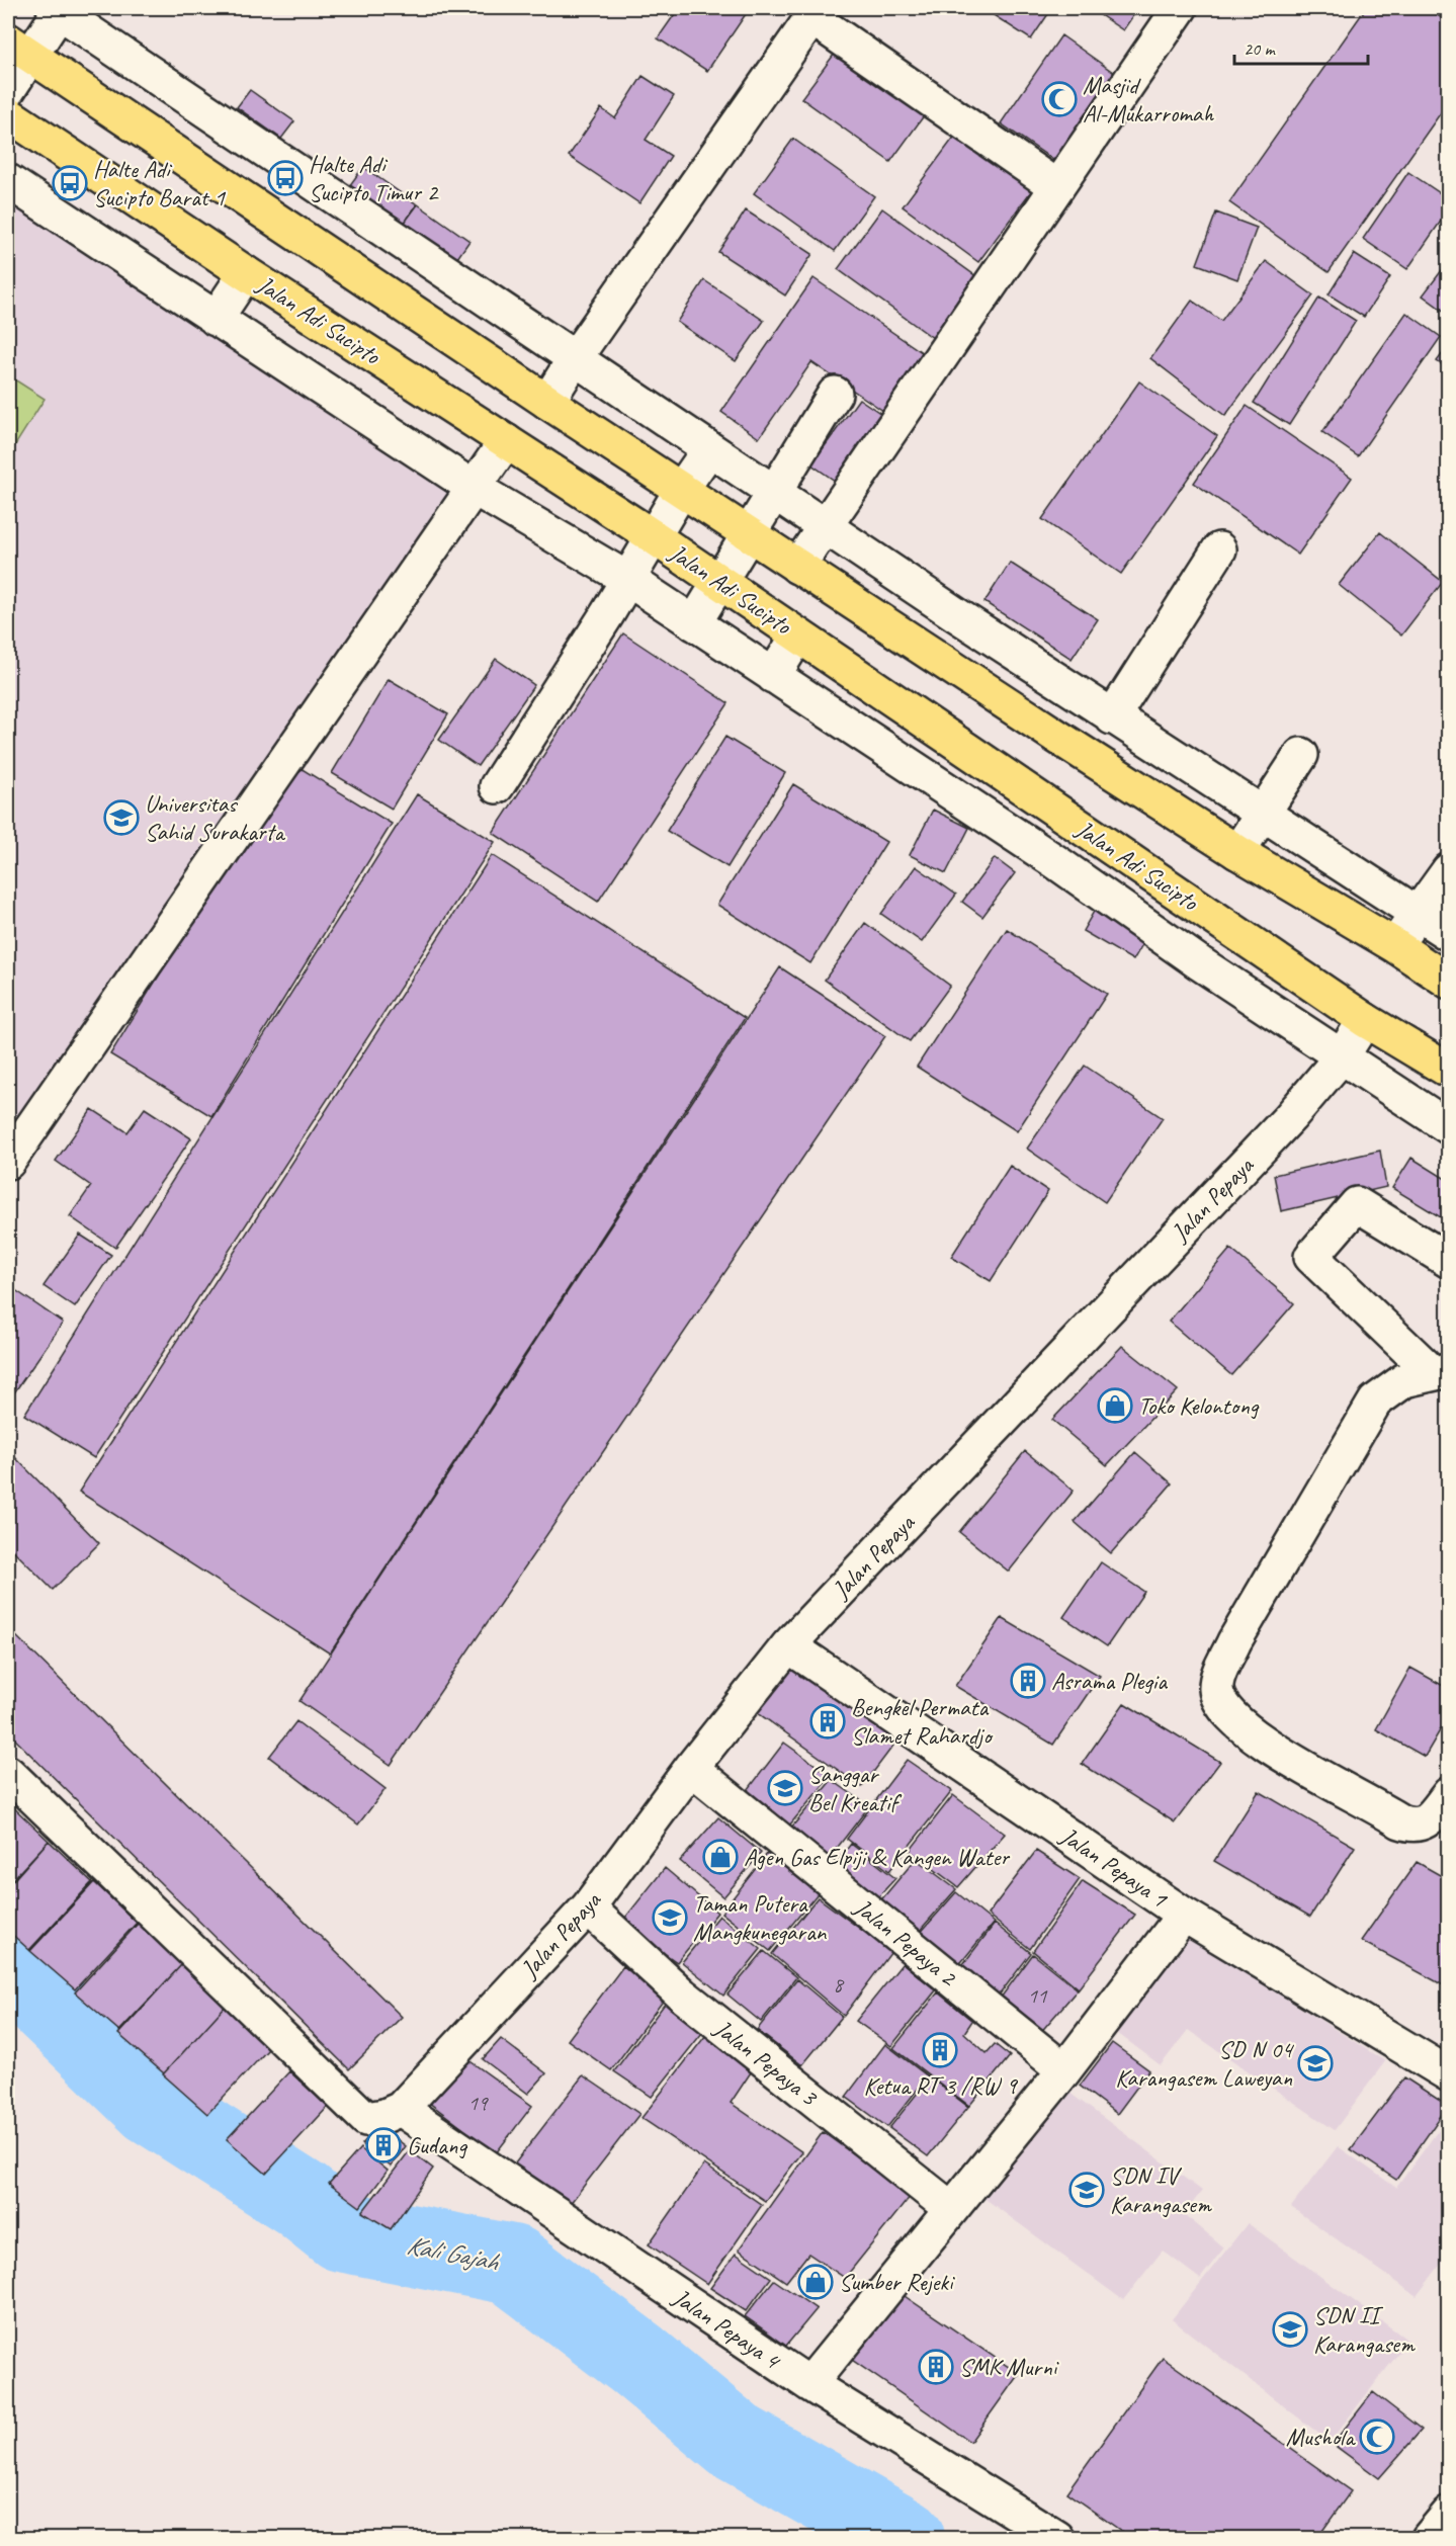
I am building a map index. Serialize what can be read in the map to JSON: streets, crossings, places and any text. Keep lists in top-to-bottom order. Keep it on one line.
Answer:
{"streets":{"highway":["Jalan Adi Sucipto"],"street":["Jalan Pepaya","Jalan Pepaya 1","Jalan Pepaya 2","Jalan Pepaya 3","Jalan Pepaya 4"]},"crossings":[["Jalan Adi Sucipto","Jalan Pepaya"],["Jalan Pepaya","Jalan Pepaya 1"],["Jalan Pepaya","Jalan Pepaya 2"],["Jalan Pepaya","Jalan Pepaya 3"],["Jalan Pepaya","Jalan Pepaya 4"]],"water":["Kali Gajah"],"places":{"mosque":["Masjid Al-Mukarromah","Mushola"],"bus stop":["Halte Adi Sucipto Timur 2","Halte Adi Sucipto Barat 1"],"school or university":["Universitas Sahid Surakarta","Sanggar Bel Kreatif","Taman Putera Mangkunegaran","SD N 04 Karangasem Laweyan","SDN IV Karangasem","SDN II Karangasem"],"shop":["Toko Kelontong","Agen Gas Elpiji & Kangen Water","Sumber Rejeki"],"building":["Asrama Plegia","Bengkel Permata Slamet Rahardjo","Ketua RT 3 /RW 9","Gudang","SMK Murni"]},"house_numbers":["8","11","19"],"scale_bar":"20 m"}
